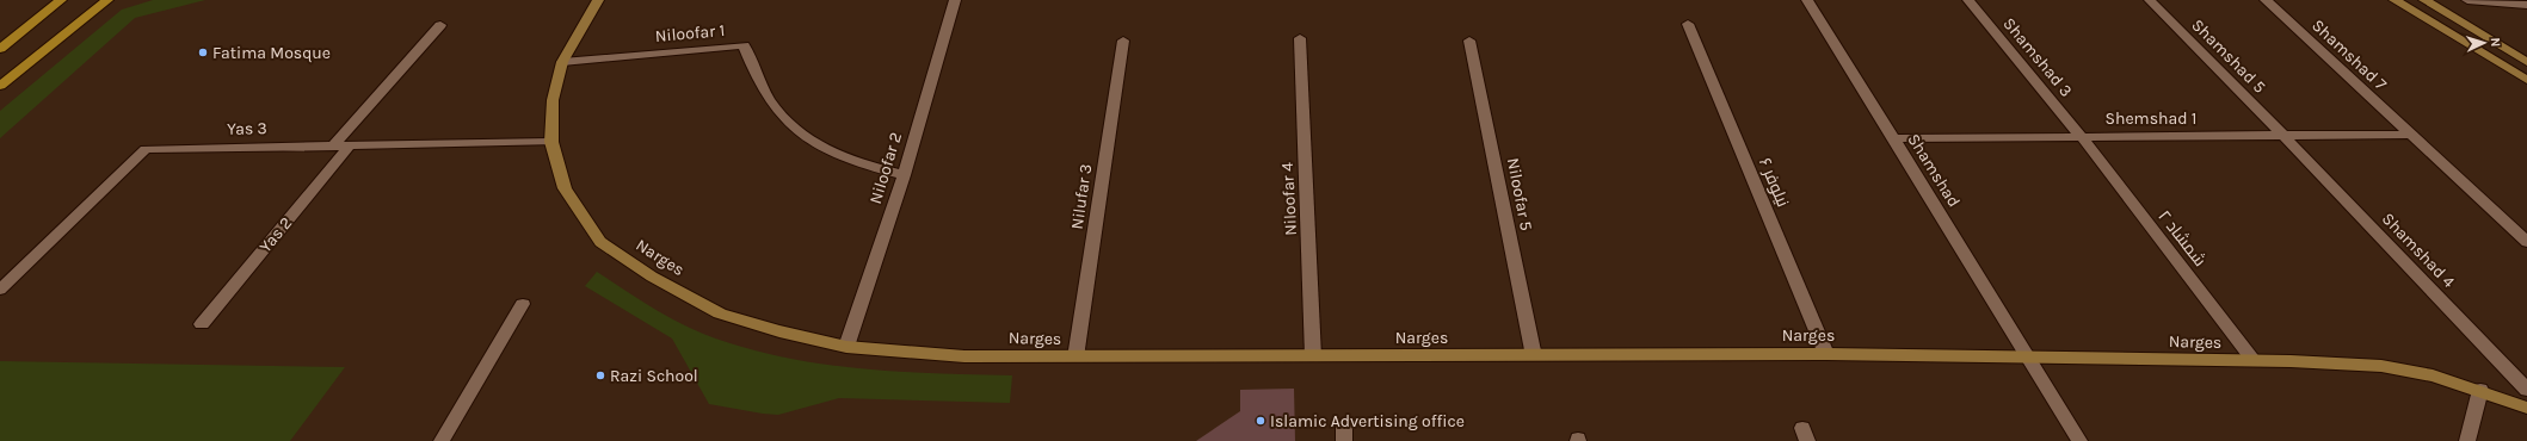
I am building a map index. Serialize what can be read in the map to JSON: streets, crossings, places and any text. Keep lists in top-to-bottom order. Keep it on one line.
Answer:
{"streets":{"street":["Niloofar 1","Shamshad 7","Shamshad 5","Shamshad 3","Shemshad 1","Yas 3","Niloofar 2","Shamshad","نیلوفر ۶","Niloofar 5","Nilufar 3","Niloofar 4","Yas 2","شمشاد ۲","Shamshad 4","Narges"]},"crossings":[["Niloofar 1","Niloofar 2"],["Niloofar 1","Narges"],["Shamshad 7","Shemshad 1"],["Shamshad 5","Shemshad 1"],["Shamshad 5","Shamshad 4"],["Shamshad 3","Shemshad 1"],["Shamshad 3","شمشاد ۲"],["Shemshad 1","Shamshad"],["Shemshad 1","شمشاد ۲"],["Shemshad 1","Shamshad 4"],["Yas 3","Yas 2"],["Yas 3","Narges"],["Niloofar 2","Narges"],["Shamshad","Narges"],["نیلوفر ۶","Narges"],["Niloofar 5","Narges"],["Nilufar 3","Narges"],["Niloofar 4","Narges"],["شمشاد ۲","Narges"]],"places":["Fatima Mosque","Razi School","Islamic Advertising office"],"north":"right"}
